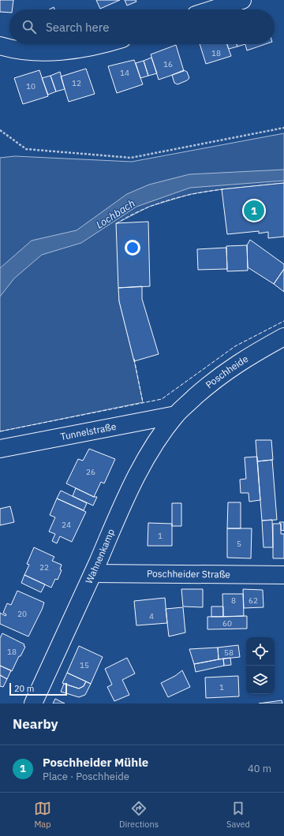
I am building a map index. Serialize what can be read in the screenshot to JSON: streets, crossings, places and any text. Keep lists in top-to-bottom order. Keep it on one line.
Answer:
{"streets":{"street":["Poschheide","Tunnelstraße","Wahnenkamp","Poschheider Straße"]},"crossings":[["Poschheide","Tunnelstraße"],["Poschheide","Wahnenkamp"],["Tunnelstraße","Wahnenkamp"],["Wahnenkamp","Poschheider Straße"]],"water":["Lochbach"],"house_numbers":["18","16","14","12","10","26","24","1","5","22","8","62","20","4","60","18","58","15","1"],"scale_bar":"20 m","page":{"search":"Search here","pins":"1","scale":"20 m","heading":"Nearby","list":[{"mark":"1","name":"Poschheider Mühle","note":"Place · Poschheide","value":"40 m"}],"nav":["Map","Directions","Saved"]}}
